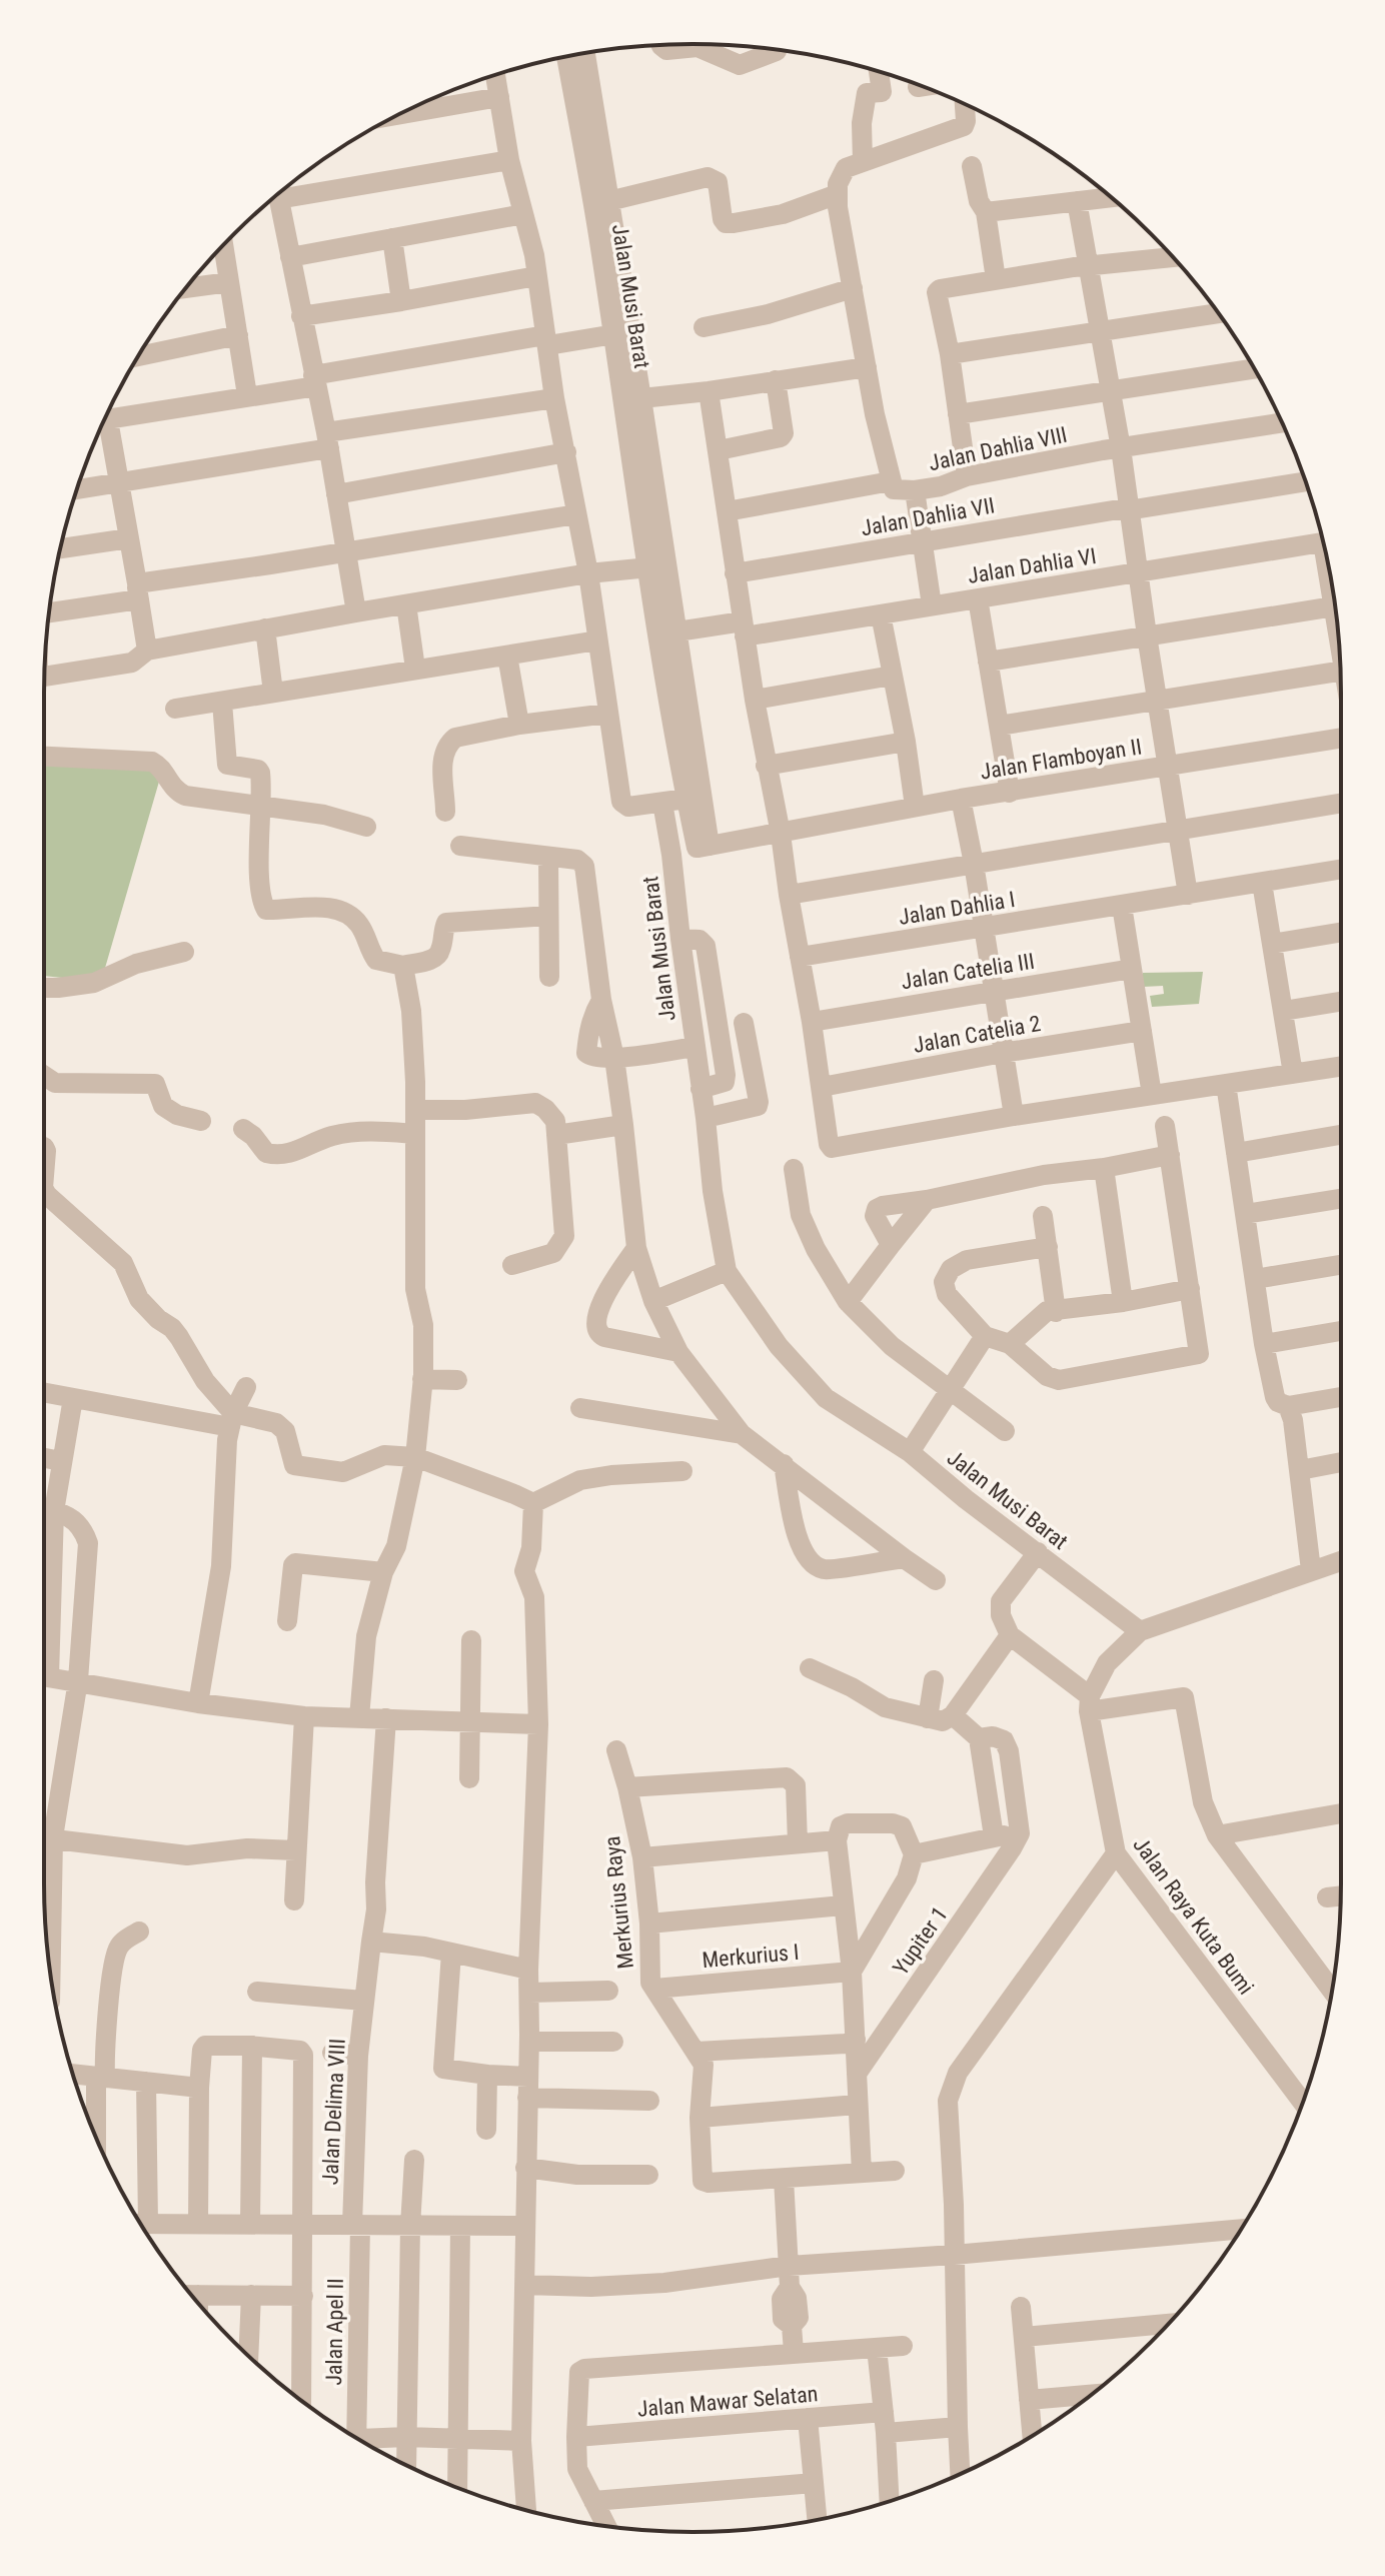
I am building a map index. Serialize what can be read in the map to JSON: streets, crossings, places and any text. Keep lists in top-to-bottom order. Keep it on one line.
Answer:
{"streets":{"street":["Jalan Musi Barat","Jalan Dahlia VIII","Jalan Dahlia VII","Jalan Dahlia VI","Jalan Flamboyan II","Jalan Dahlia I","Jalan Catelia III","Jalan Catelia 2","Merkurius Raya","Jalan Raya Kuta Bumi","Yupiter 1","Merkurius I","Jalan Delima VIII","Jalan Apel II","Jalan Mawar Selatan"]},"crossings":[["Jalan Musi Barat","Jalan Dahlia VI"],["Jalan Musi Barat","Jalan Flamboyan II"],["Merkurius Raya","Merkurius I"],["Jalan Delima VIII","Jalan Apel II"]]}
